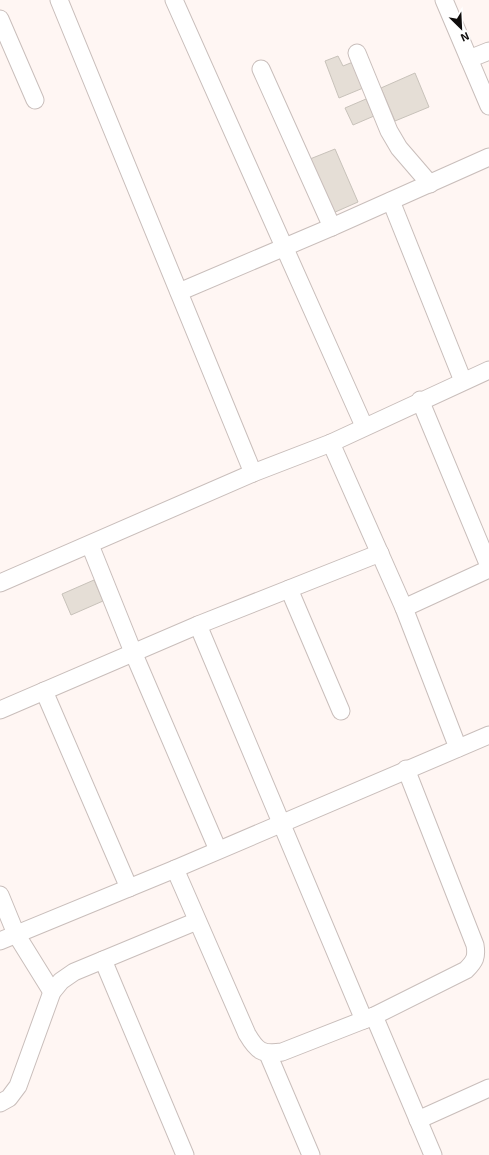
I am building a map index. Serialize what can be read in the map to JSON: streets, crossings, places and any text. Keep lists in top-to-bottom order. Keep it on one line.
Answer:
{"north":"bottom right"}
